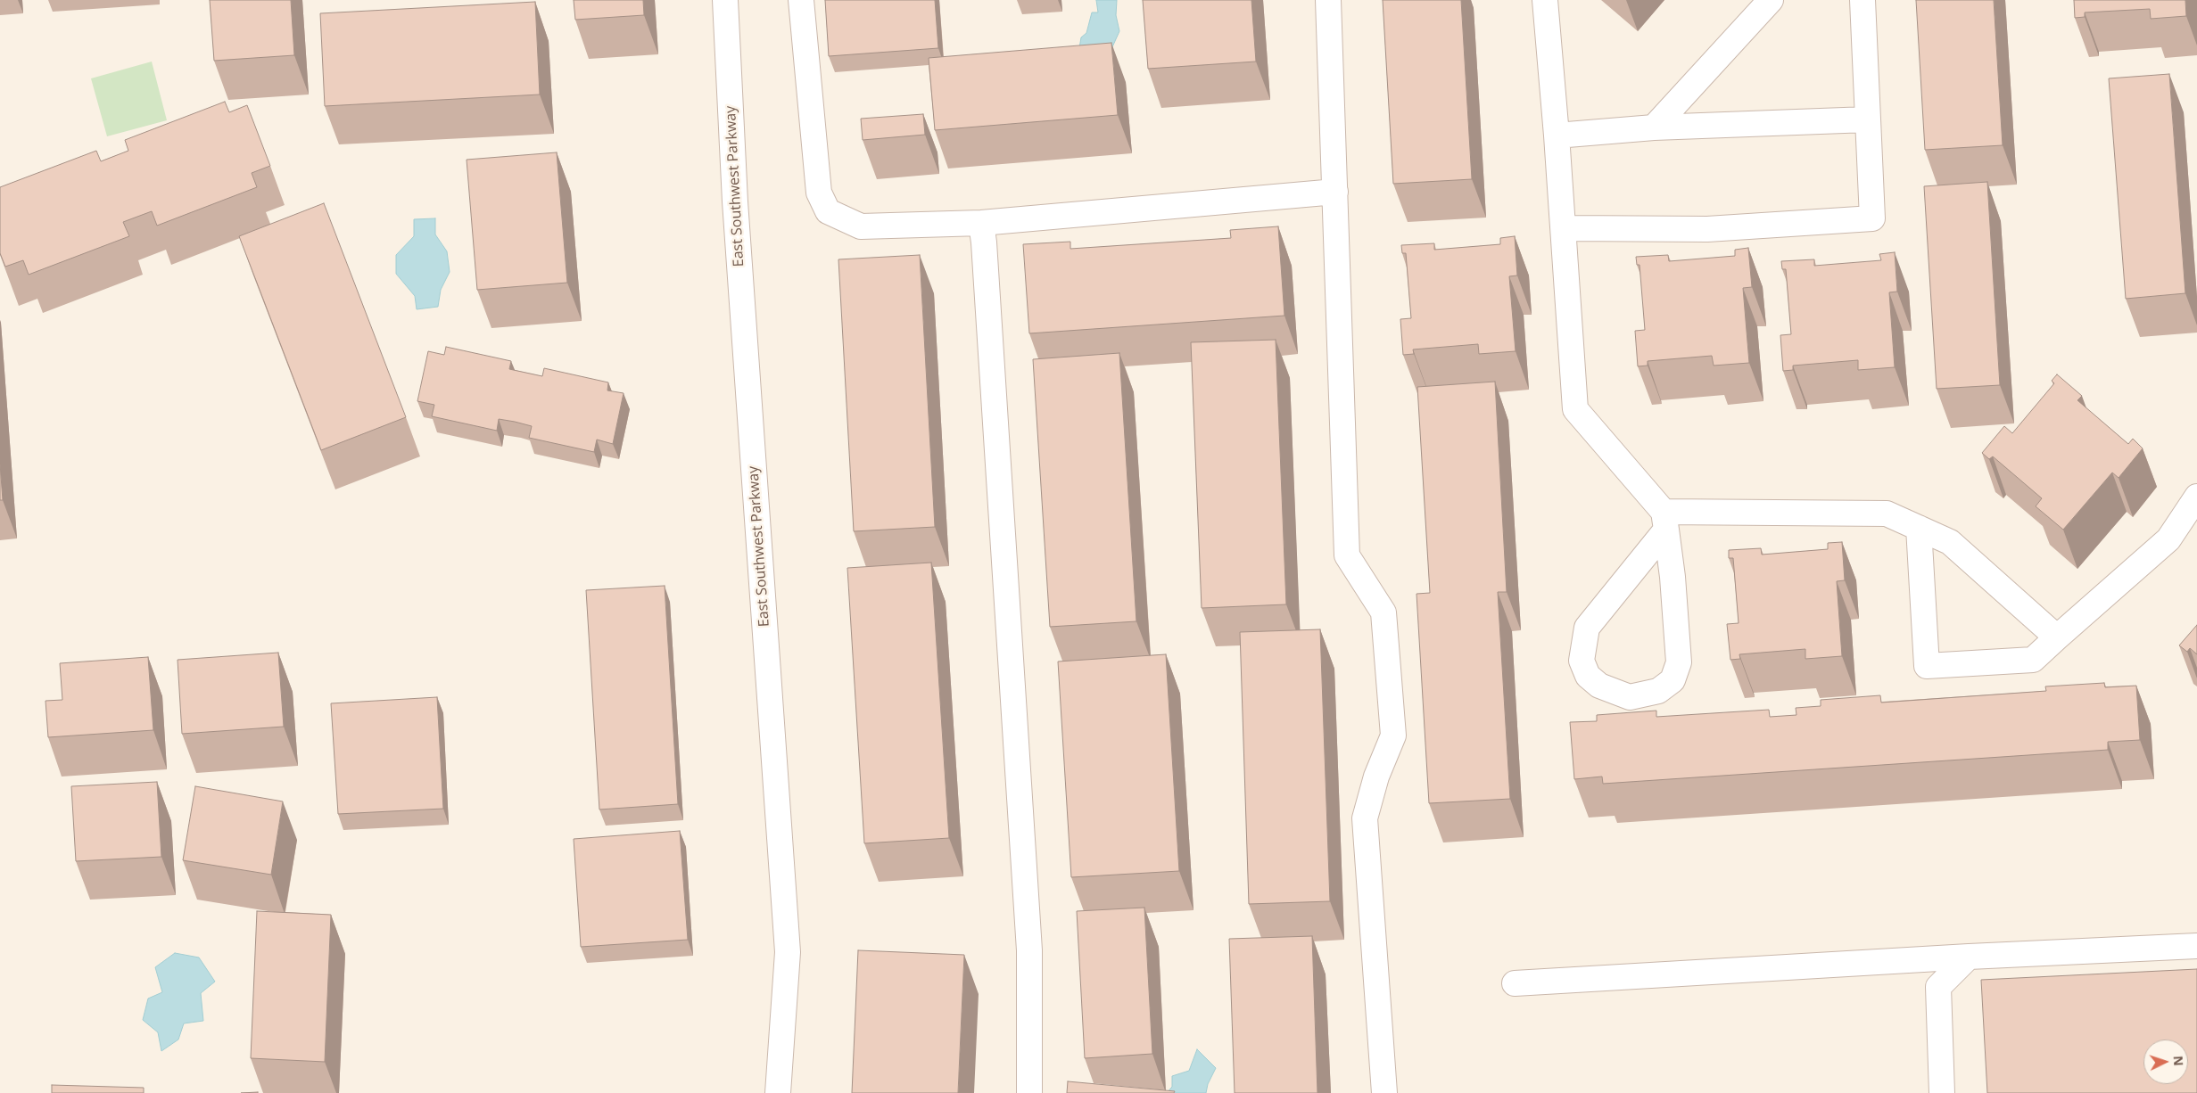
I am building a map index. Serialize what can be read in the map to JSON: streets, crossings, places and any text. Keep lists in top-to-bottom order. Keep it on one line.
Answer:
{"streets":{"street":["East Southwest Parkway"]},"north":"right"}
